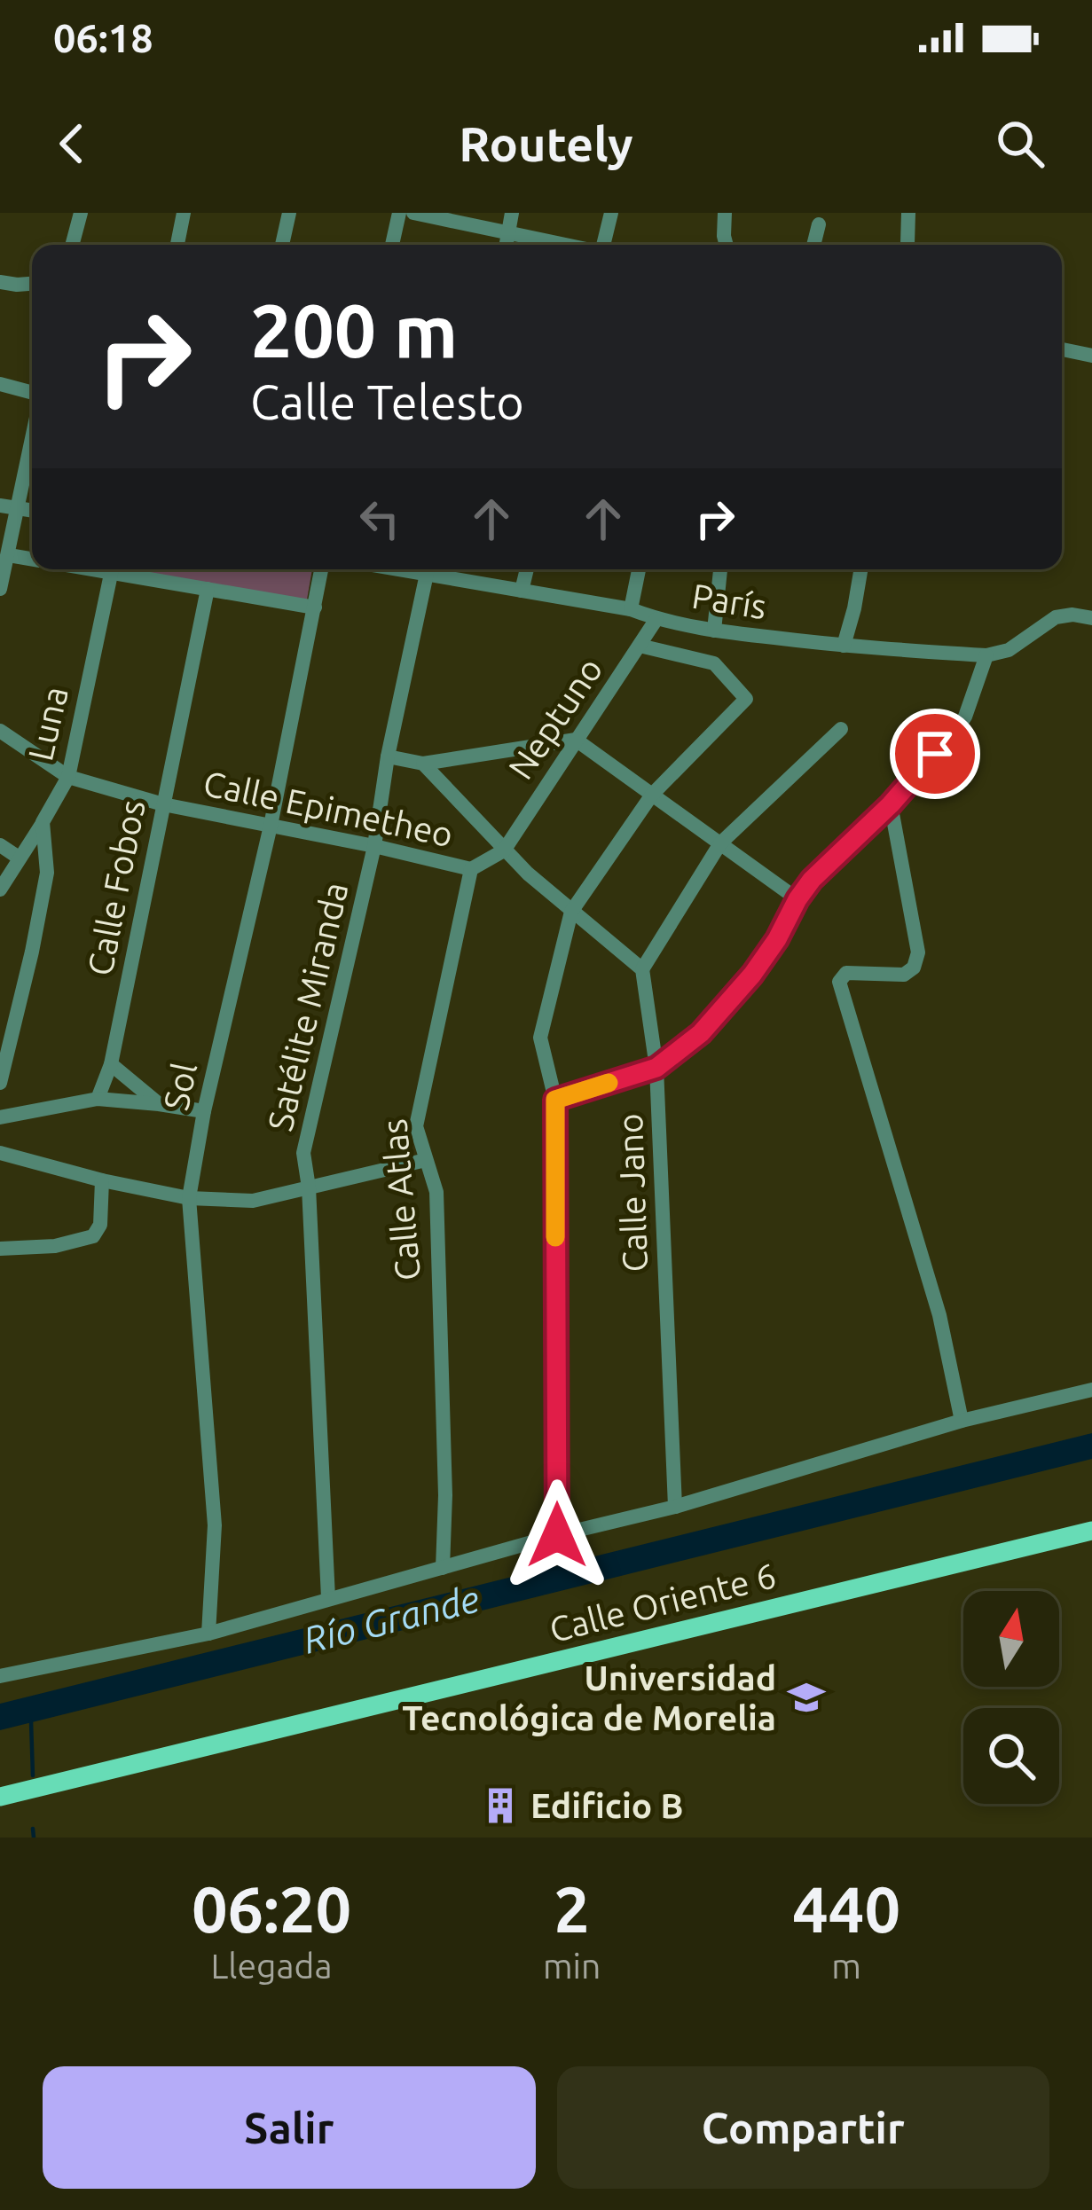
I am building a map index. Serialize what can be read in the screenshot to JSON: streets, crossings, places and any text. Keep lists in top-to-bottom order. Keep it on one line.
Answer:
{"streets":{"main road":["Calle Oriente 6"],"street":["París","Neptuno","Luna","Calle Epimetheo","Calle Fobos","Satélite Miranda","Sol","Calle Jano","Calle Atlas"]},"crossings":[["París","Neptuno"],["Luna","Calle Epimetheo"],["Calle Epimetheo","Calle Fobos"],["Calle Epimetheo","Satélite Miranda"],["Calle Epimetheo","Sol"],["Calle Epimetheo","Calle Atlas"]],"water":["Río Grande"],"places":{"school or university":["Universidad Tecnológica de Morelia"],"building":["Edificio B"]},"north":"top","page":{"status":"06:18","header":"Routely","turn":["200 m","Calle Telesto"],"eta":["06:20","Llegada","2","min","440","m"],"buttons":["Salir","Compartir"]}}
